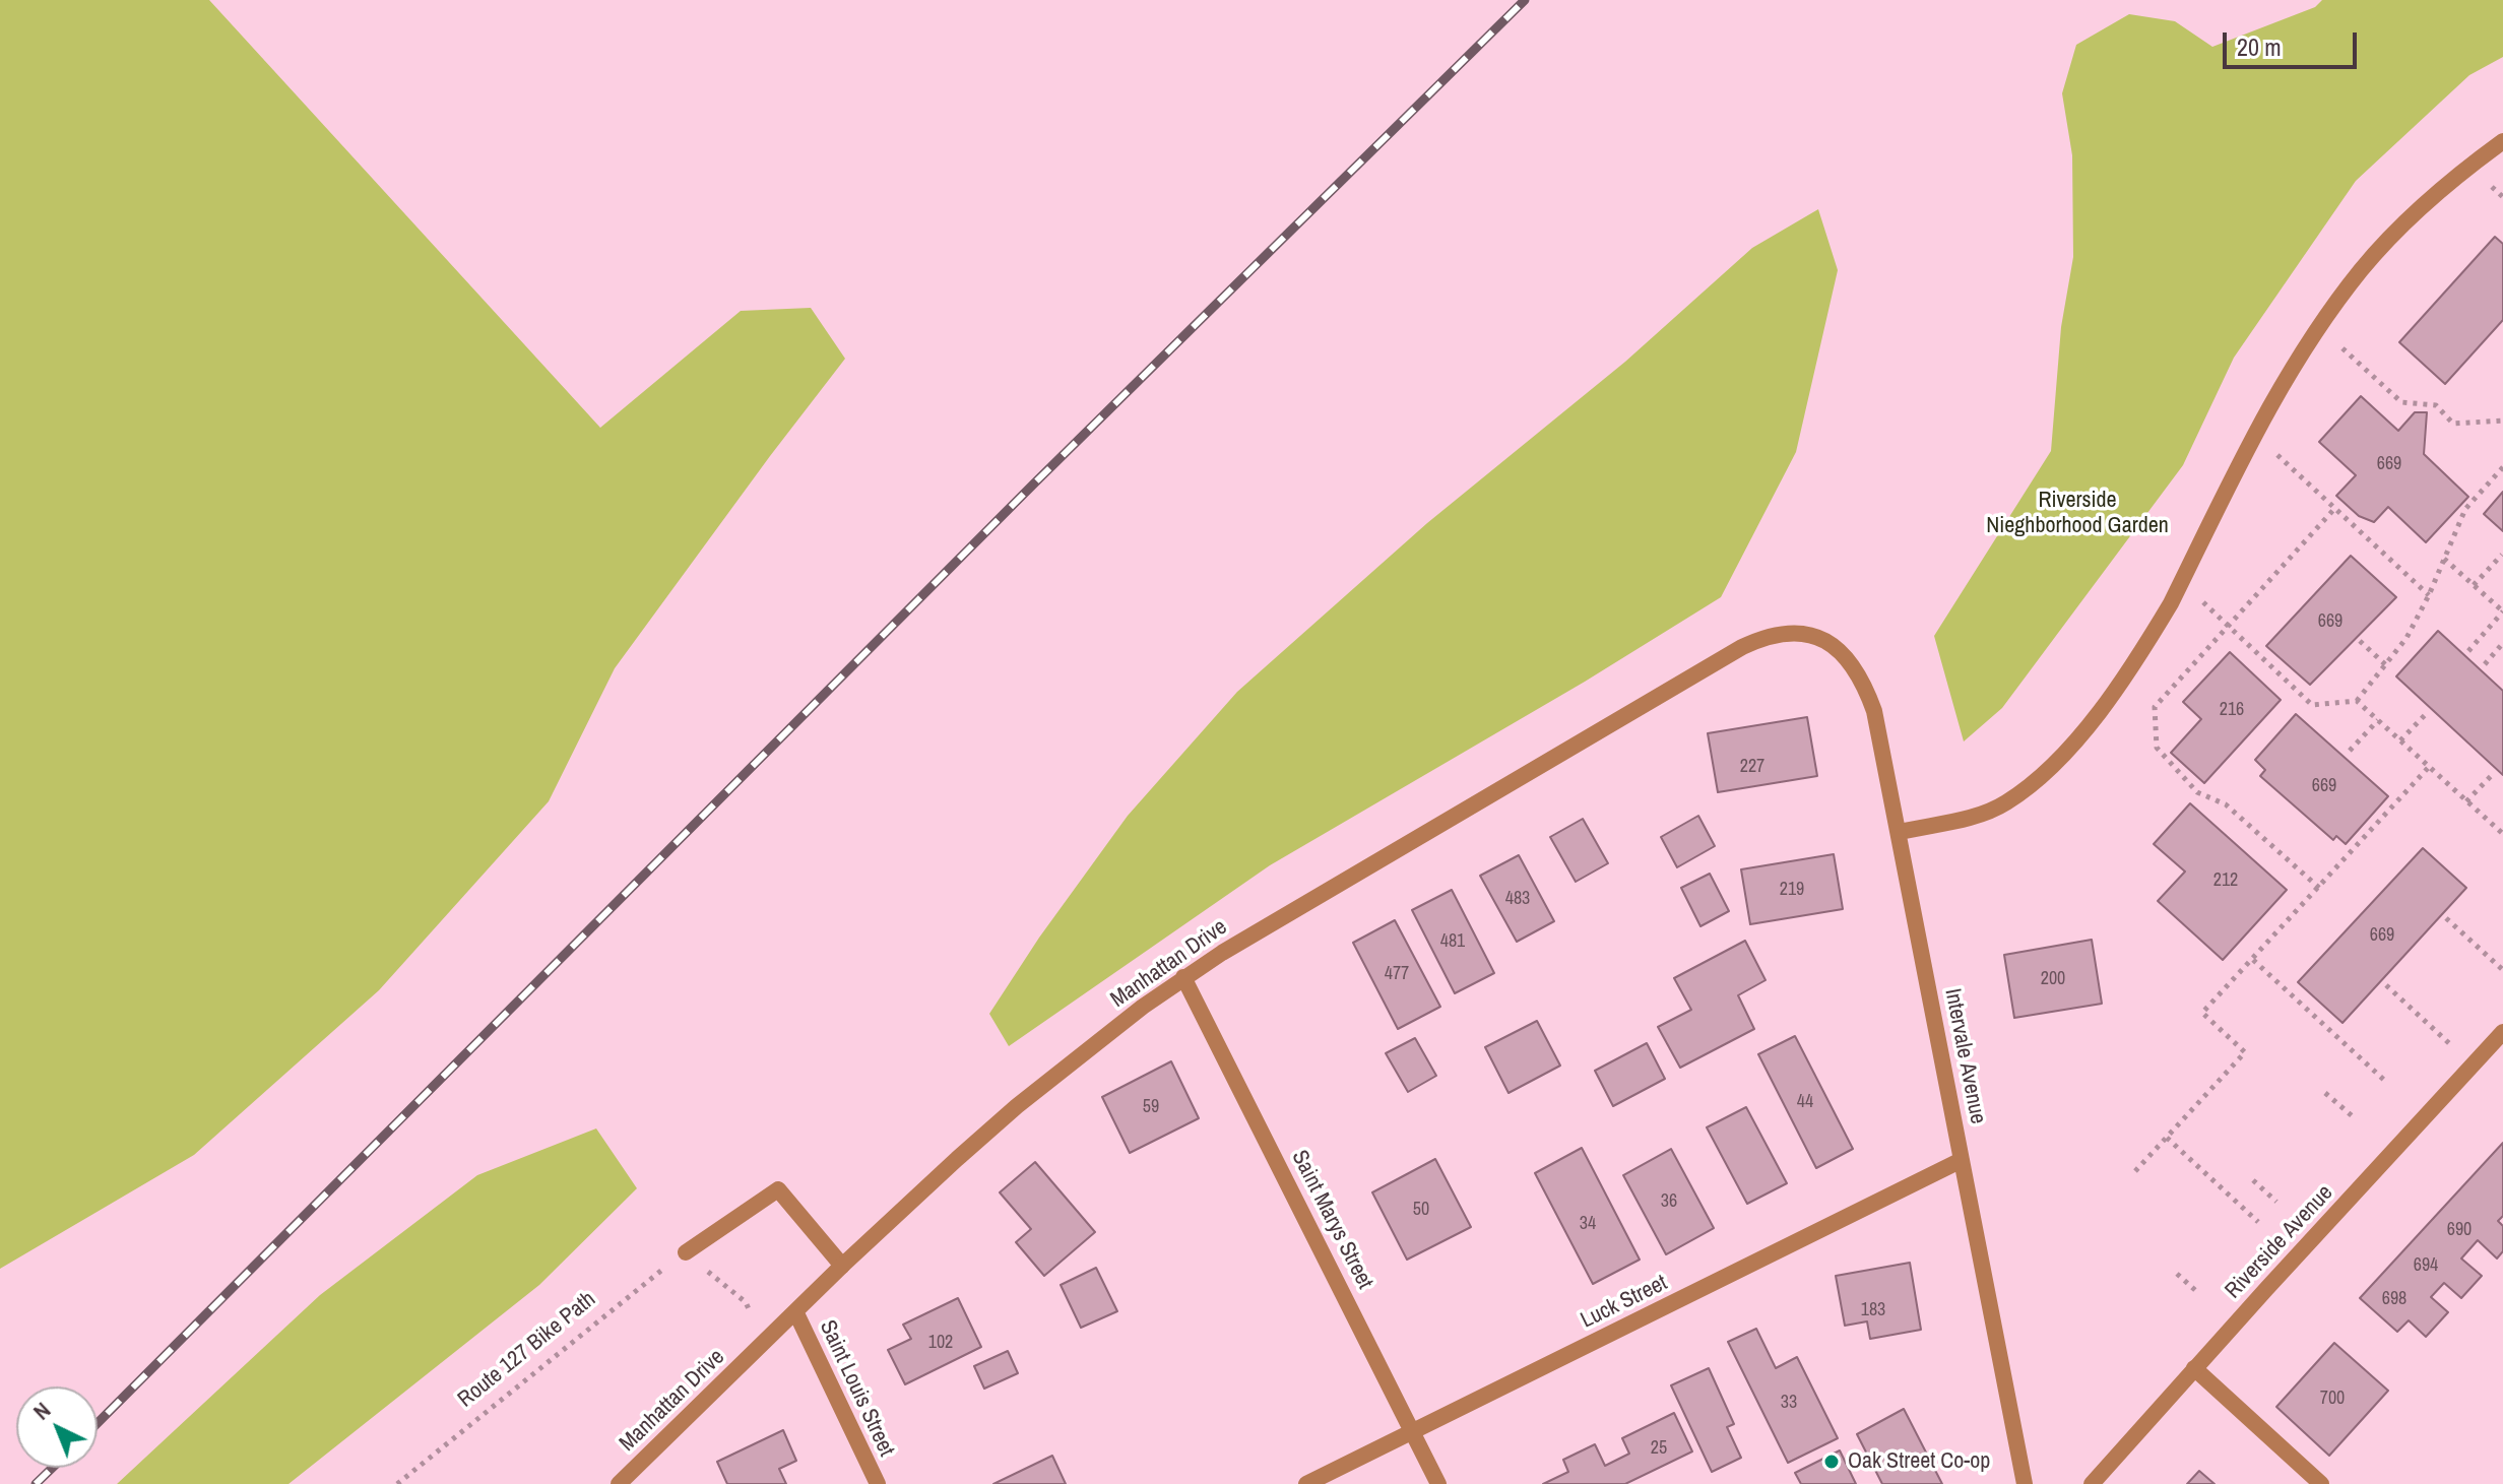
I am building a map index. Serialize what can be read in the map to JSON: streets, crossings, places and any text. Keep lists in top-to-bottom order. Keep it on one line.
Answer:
{"streets":{"street":["Manhattan Drive","Intervale Avenue","Saint Marys Street","Riverside Avenue","Luck Street","Saint Louis Street"],"path":["Route 127 Bike Path"]},"crossings":[["Manhattan Drive","Intervale Avenue"],["Manhattan Drive","Saint Marys Street"],["Manhattan Drive","Saint Louis Street"],["Intervale Avenue","Luck Street"],["Saint Marys Street","Luck Street"]],"parks":["Riverside Nieghborhood Garden"],"places":["Oak Street Co-op"],"house_numbers":["669","669","216","227","669","212","219","483","669","481","477","200","44","59","36","50","34","690","694","698","183","102","700","33","25"],"scale_bar":"20 m","north":"top left"}
